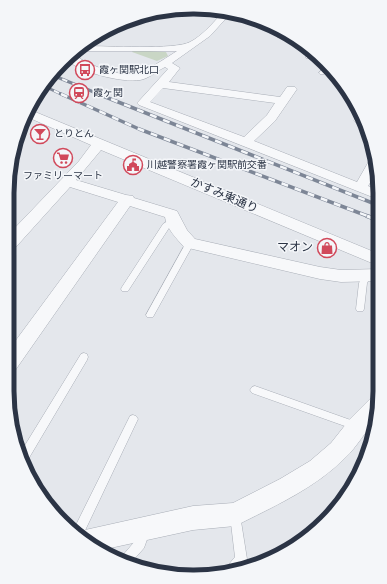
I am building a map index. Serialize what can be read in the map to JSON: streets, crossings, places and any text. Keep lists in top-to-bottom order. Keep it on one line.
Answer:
{"streets":{"street":["かすみ東通り"]},"places":{"bus stop":["霞ヶ関駅北口"],"station":["霞ヶ関"],"bar":["とりとん"],"supermarket":["ファミリーマート"],"public building":["川越警察署霞ヶ関駅前交番"],"shop":["マオン"]}}
